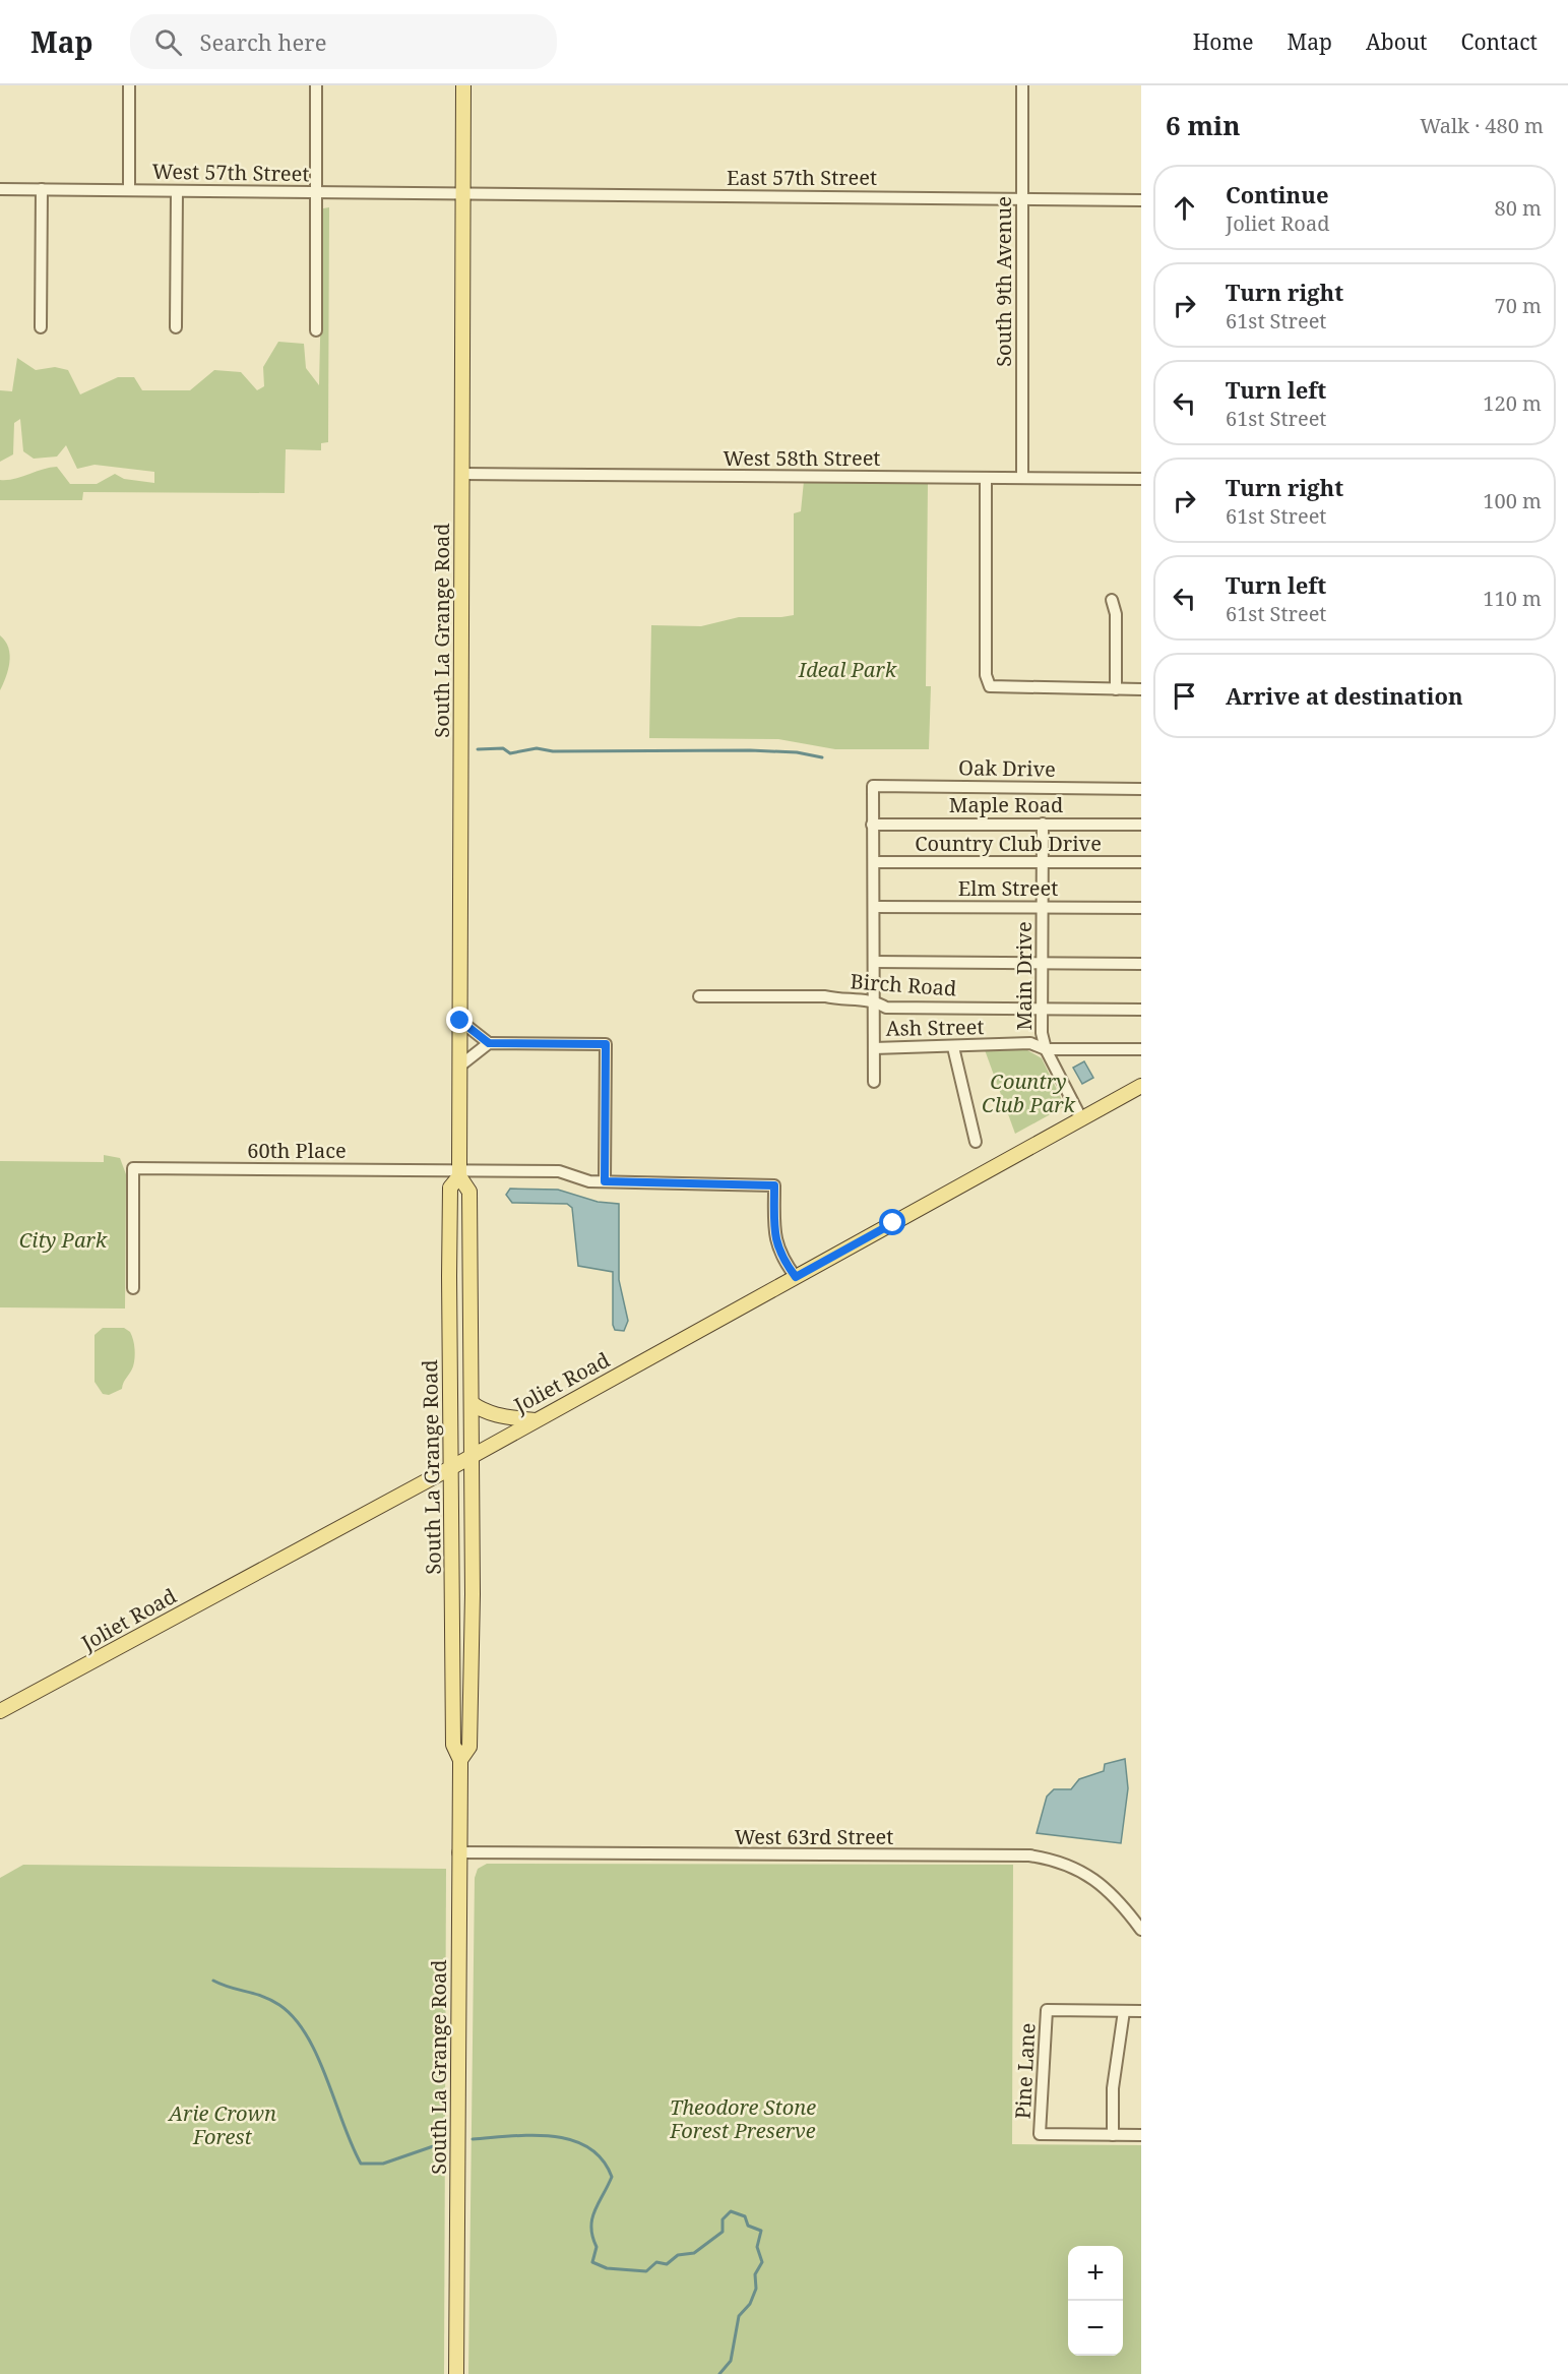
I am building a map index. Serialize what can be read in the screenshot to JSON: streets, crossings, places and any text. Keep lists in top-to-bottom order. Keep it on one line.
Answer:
{"streets":{"main road":["South La Grange Road","Joliet Road"],"street":["West 57th Street","East 57th Street","South 9th Avenue","West 58th Street","Oak Drive","Maple Road","Country Club Drive","Elm Street","Main Drive","Birch Road","Ash Street","60th Place","West 63rd Street","Pine Lane"]},"crossings":[["West 57th Street","East 57th Street"],["West 57th Street","South La Grange Road"],["East 57th Street","South 9th Avenue"],["East 57th Street","South La Grange Road"],["South 9th Avenue","West 58th Street"],["West 58th Street","South La Grange Road"],["South La Grange Road","60th Place"],["South La Grange Road","Joliet Road"],["South La Grange Road","West 63rd Street"],["Oak Drive","Maple Road"],["Maple Road","Main Drive"],["Country Club Drive","Main Drive"],["Elm Street","Main Drive"],["Main Drive","Birch Road"],["Main Drive","Ash Street"],["Main Drive","Joliet Road"],["60th Place","Joliet Road"]],"parks":["Ideal Park","Country Club Park","City Park","Theodore Stone Forest Preserve","Arie Crown Forest"],"page":{"header":"Map","search":"Search here","nav":["Home","Map","About","Contact"],"heading":["6 min","Walk · 480 m"],"list":[["Continue","Joliet Road","80 m"],["Turn right","61st Street","70 m"],["Turn left","61st Street","120 m"],["Turn right","61st Street","100 m"],["Turn left","61st Street","110 m"],"Arrive at destination"],"map_buttons":["+","−"]}}
